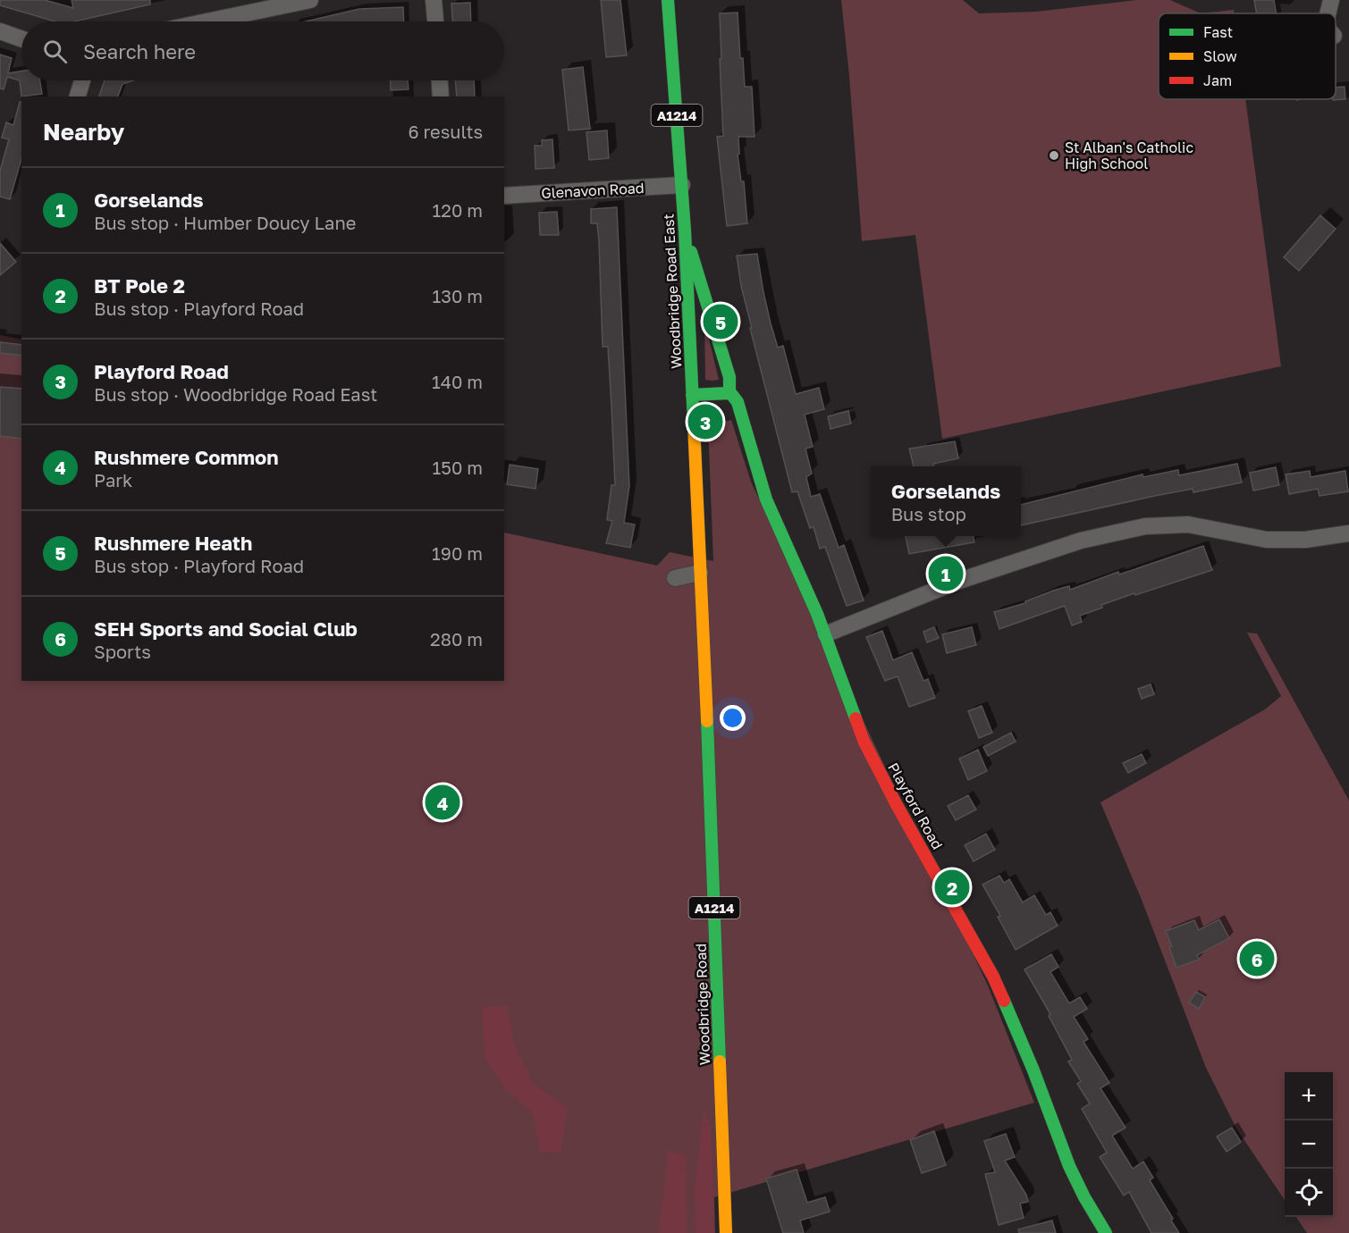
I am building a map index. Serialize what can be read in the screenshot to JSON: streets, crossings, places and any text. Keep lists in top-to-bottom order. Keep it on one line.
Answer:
{"streets":{"main road":["A1214","Woodbridge Road East","Playford Road","Woodbridge Road"],"street":["Glenavon Road"]},"crossings":[["Glenavon Road","Woodbridge Road East"],["Woodbridge Road East","Playford Road"],["Woodbridge Road East","Woodbridge Road"]],"places":["St Alban's Catholic High School"],"legend":["Fast","Slow","Jam"],"page":{"search":"Search here","heading":["Nearby","6 results"],"list":[{"mark":"1","name":"Gorselands","note":"Bus stop · Humber Doucy Lane","value":"120 m"},{"mark":"2","name":"BT Pole 2","note":"Bus stop · Playford Road","value":"130 m"},{"mark":"3","name":"Playford Road","note":"Bus stop · Woodbridge Road East","value":"140 m"},{"mark":"4","name":"Rushmere Common","note":"Park","value":"150 m"},{"mark":"5","name":"Rushmere Heath","note":"Bus stop · Playford Road","value":"190 m"},{"mark":"6","name":"SEH Sports and Social Club","note":"Sports","value":"280 m"}],"pins":["5","3","1","4","2","6"],"popup":["Gorselands","Bus stop"],"map_buttons":["+","−"]}}
